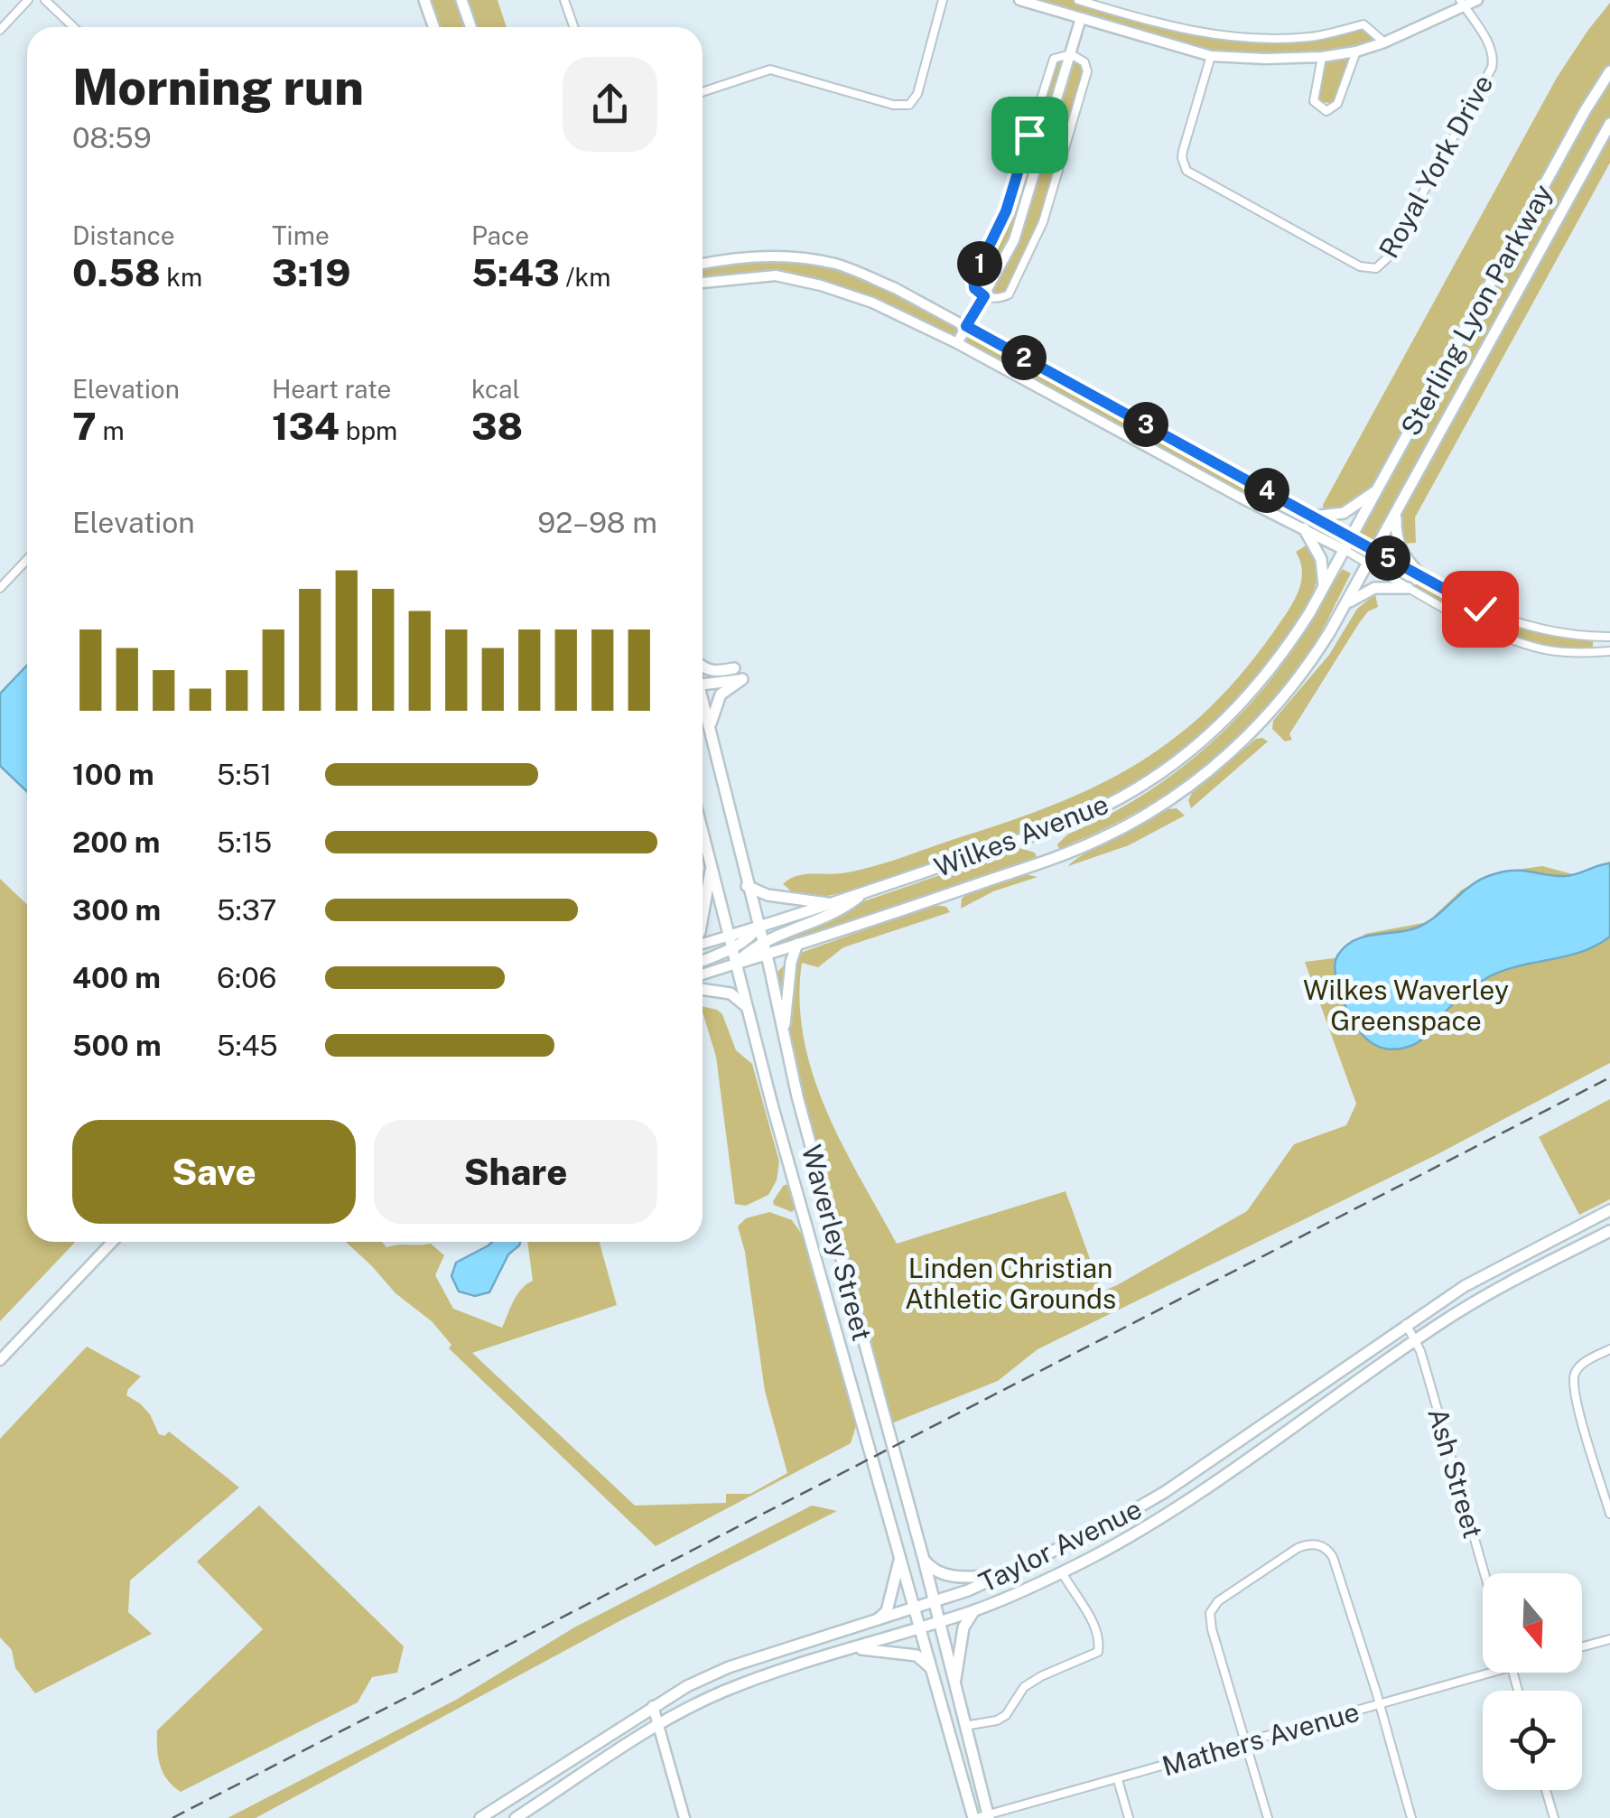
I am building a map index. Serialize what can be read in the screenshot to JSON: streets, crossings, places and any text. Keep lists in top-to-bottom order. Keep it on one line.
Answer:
{"streets":{"main road":["Sterling Lyon Parkway","Wilkes Avenue","Waverley Street","Taylor Avenue"],"street":["Royal York Drive","Ash Street","Mathers Avenue"]},"crossings":[["Sterling Lyon Parkway","Wilkes Avenue"],["Wilkes Avenue","Waverley Street"],["Waverley Street","Taylor Avenue"],["Waverley Street","Mathers Avenue"],["Ash Street","Taylor Avenue"]],"parks":["Wilkes Waverley Greenspace","Linden Christian Athletic Grounds"],"north":"bottom","page":{"heading":["Morning run","08:59"],"stats":[["Distance","0.58 km"],["Time","3:19"],["Pace","5:43 /km"],["Elevation","7 m"],["Heart rate","134 bpm"],["kcal","38"]],"pins":["1","2","3","4","5"],"chart":["Elevation","92–98 m"],"list":[{"name":"100 m","note":"5:51"},{"name":"200 m","note":"5:15"},{"name":"300 m","note":"5:37"},{"name":"400 m","note":"6:06"},{"name":"500 m","note":"5:45"}],"buttons":["Save","Share"]}}
